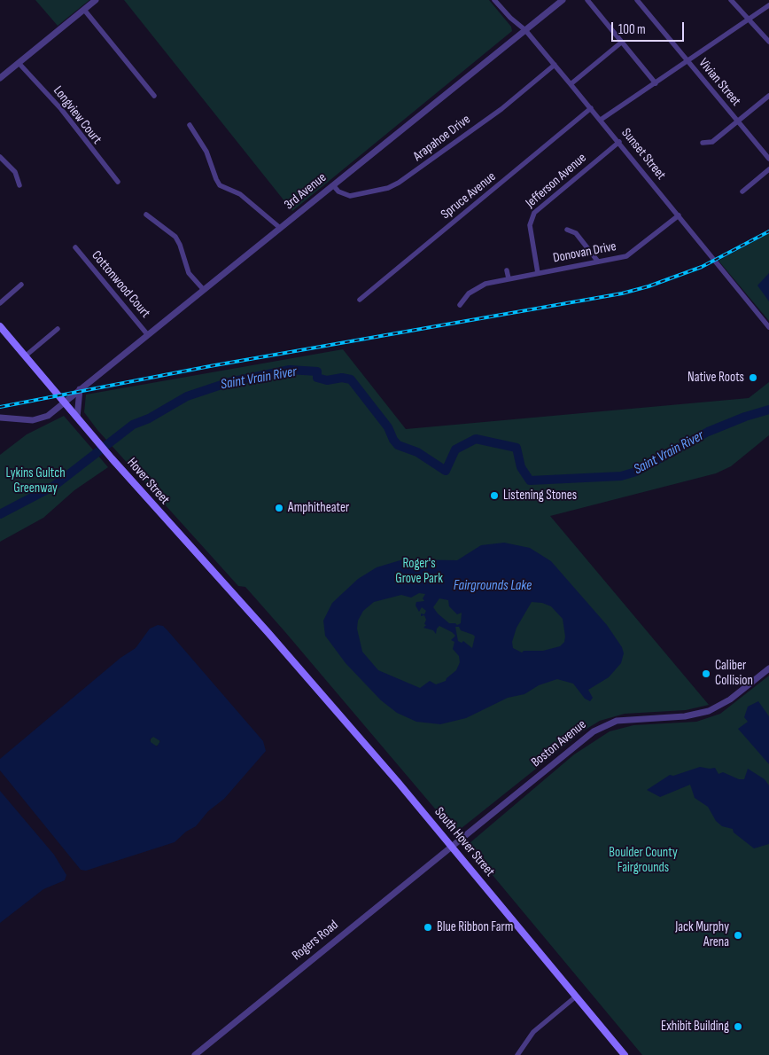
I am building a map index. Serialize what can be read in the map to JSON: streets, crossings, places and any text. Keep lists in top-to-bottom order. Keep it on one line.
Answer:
{"streets":{"main road":["Hover Street","South Hover Street"],"street":["Vivian Street","Longview Court","Arapahoe Drive","Sunset Street","Jefferson Avenue","3rd Avenue","Spruce Avenue","Donovan Drive","Cottonwood Court","Boston Avenue","Rogers Road"]},"crossings":[["Arapahoe Drive","Sunset Street"],["Arapahoe Drive","3rd Avenue"],["Sunset Street","Jefferson Avenue"],["Sunset Street","3rd Avenue"],["Sunset Street","Spruce Avenue"],["Sunset Street","Donovan Drive"],["Jefferson Avenue","Donovan Drive"],["3rd Avenue","Cottonwood Court"],["3rd Avenue","Hover Street"],["Hover Street","South Hover Street"],["Boston Avenue","South Hover Street"],["Boston Avenue","Rogers Road"],["South Hover Street","Rogers Road"]],"water":["Saint Vrain River","Fairgrounds Lake"],"parks":["Lykins Gultch Greenway","Roger's Grove Park","Boulder County Fairgrounds"],"places":["Native Roots","Listening Stones","Amphitheater","Caliber Collision","Blue Ribbon Farm","Jack Murphy Arena","Exhibit Building"],"scale_bar":"100 m"}
